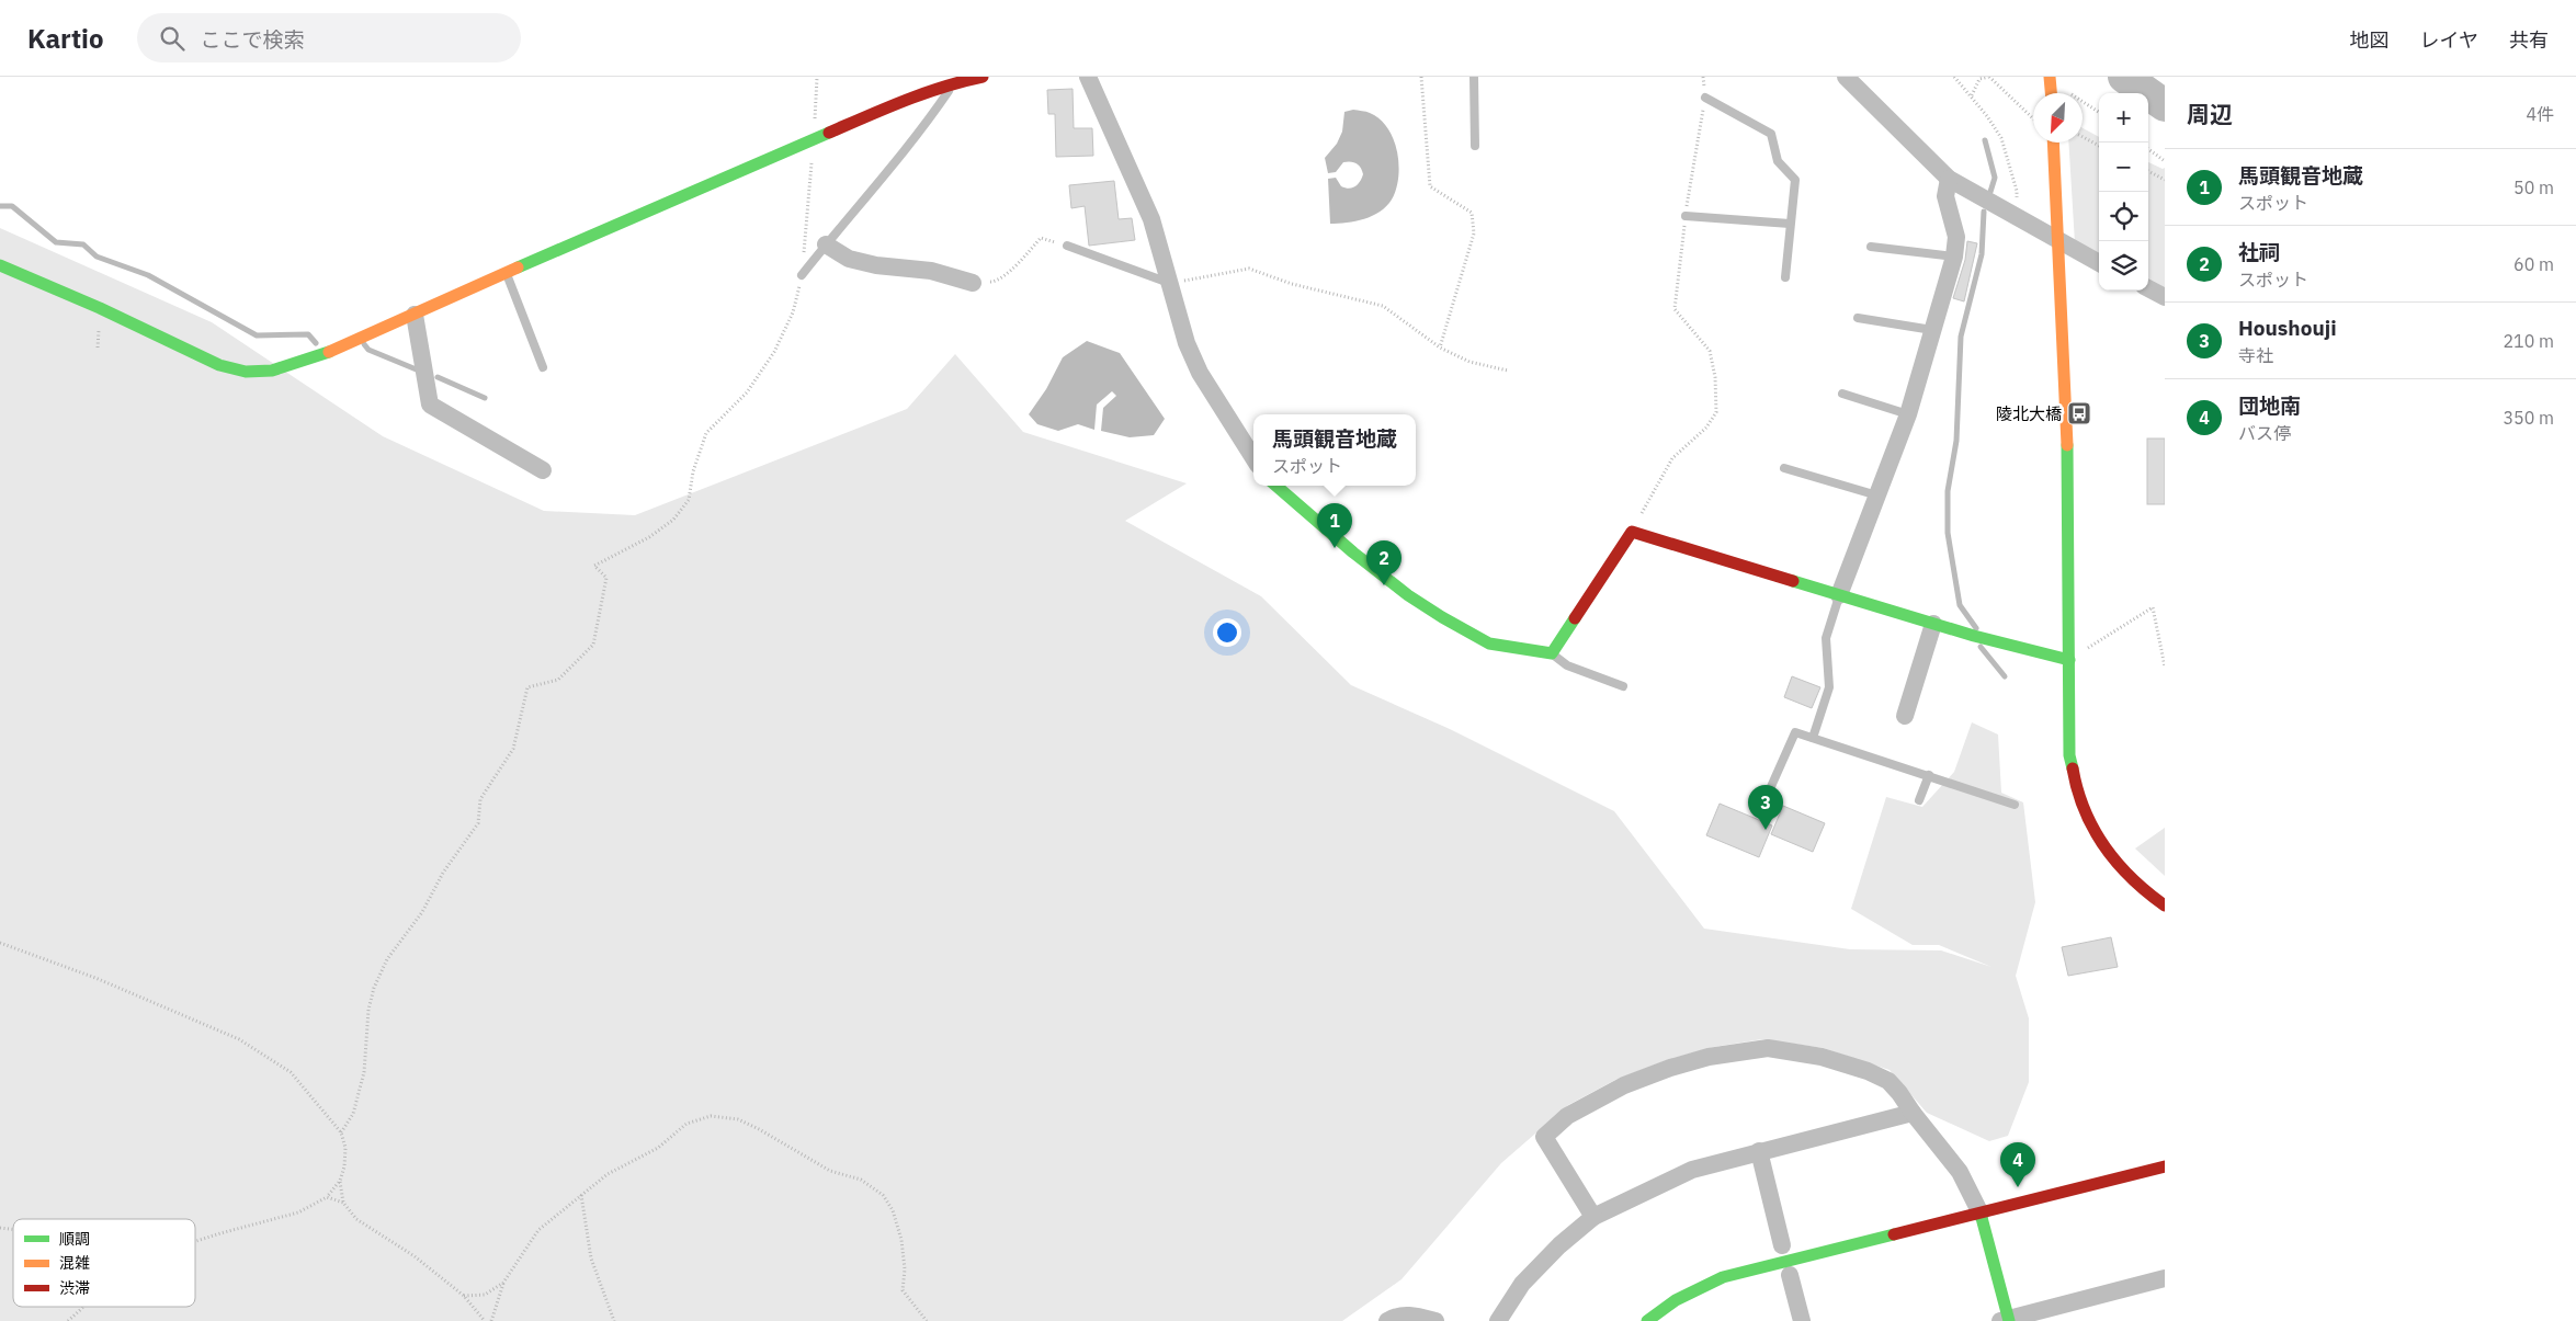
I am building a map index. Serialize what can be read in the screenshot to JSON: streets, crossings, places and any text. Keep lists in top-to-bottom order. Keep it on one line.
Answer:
{"places":{"bus stop":["陵北大橋"]},"legend":["順調","混雑","渋滞"],"north":"bottom left","page":{"header":"Kartio","search":"ここで検索","nav":["地図","レイヤ","共有"],"heading":["周辺","4件"],"map_buttons":["+","−"],"list":[{"mark":"1","name":"馬頭観音地蔵","note":"スポット","value":"50 m"},{"mark":"2","name":"社祠","note":"スポット","value":"60 m"},{"mark":"3","name":"Houshouji","note":"寺社","value":"210 m"},{"mark":"4","name":"団地南","note":"バス停","value":"350 m"}],"popup":["馬頭観音地蔵","スポット"],"pins":["1","2","3","4"]}}
